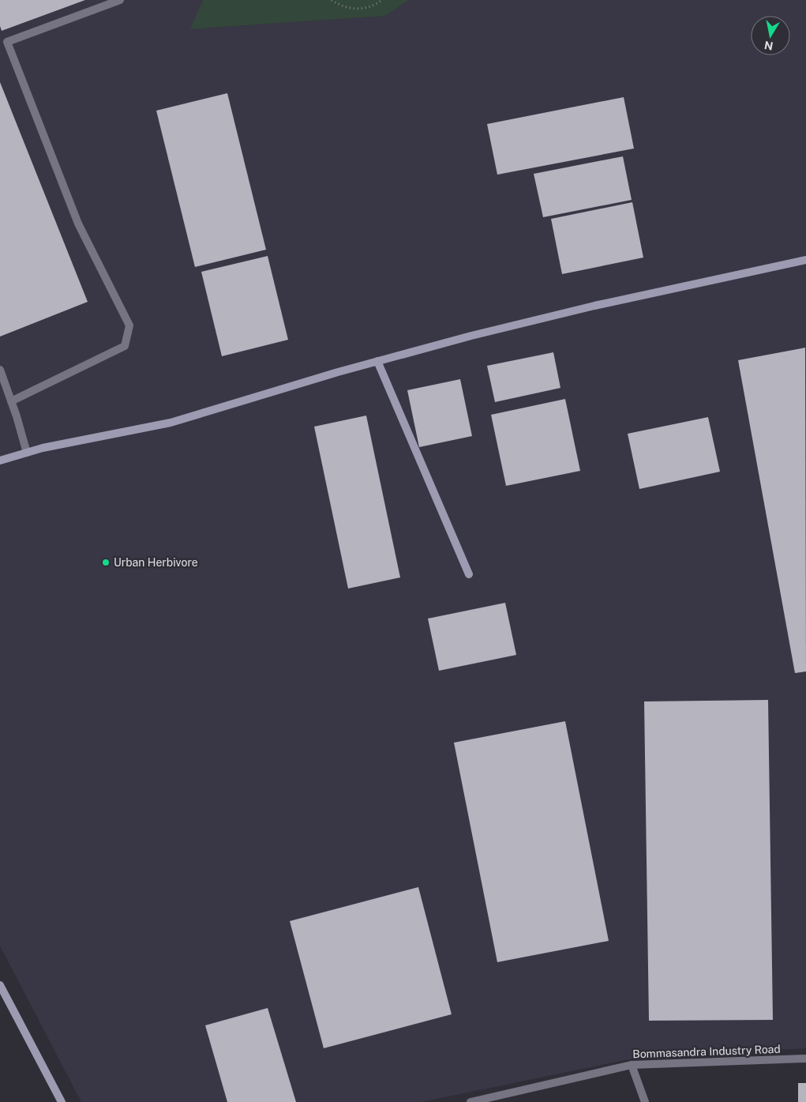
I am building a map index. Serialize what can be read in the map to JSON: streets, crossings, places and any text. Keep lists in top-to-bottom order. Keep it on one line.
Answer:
{"streets":{"street":["Bommasandra Industry Road"]},"places":["Urban Herbivore"],"north":"bottom"}
